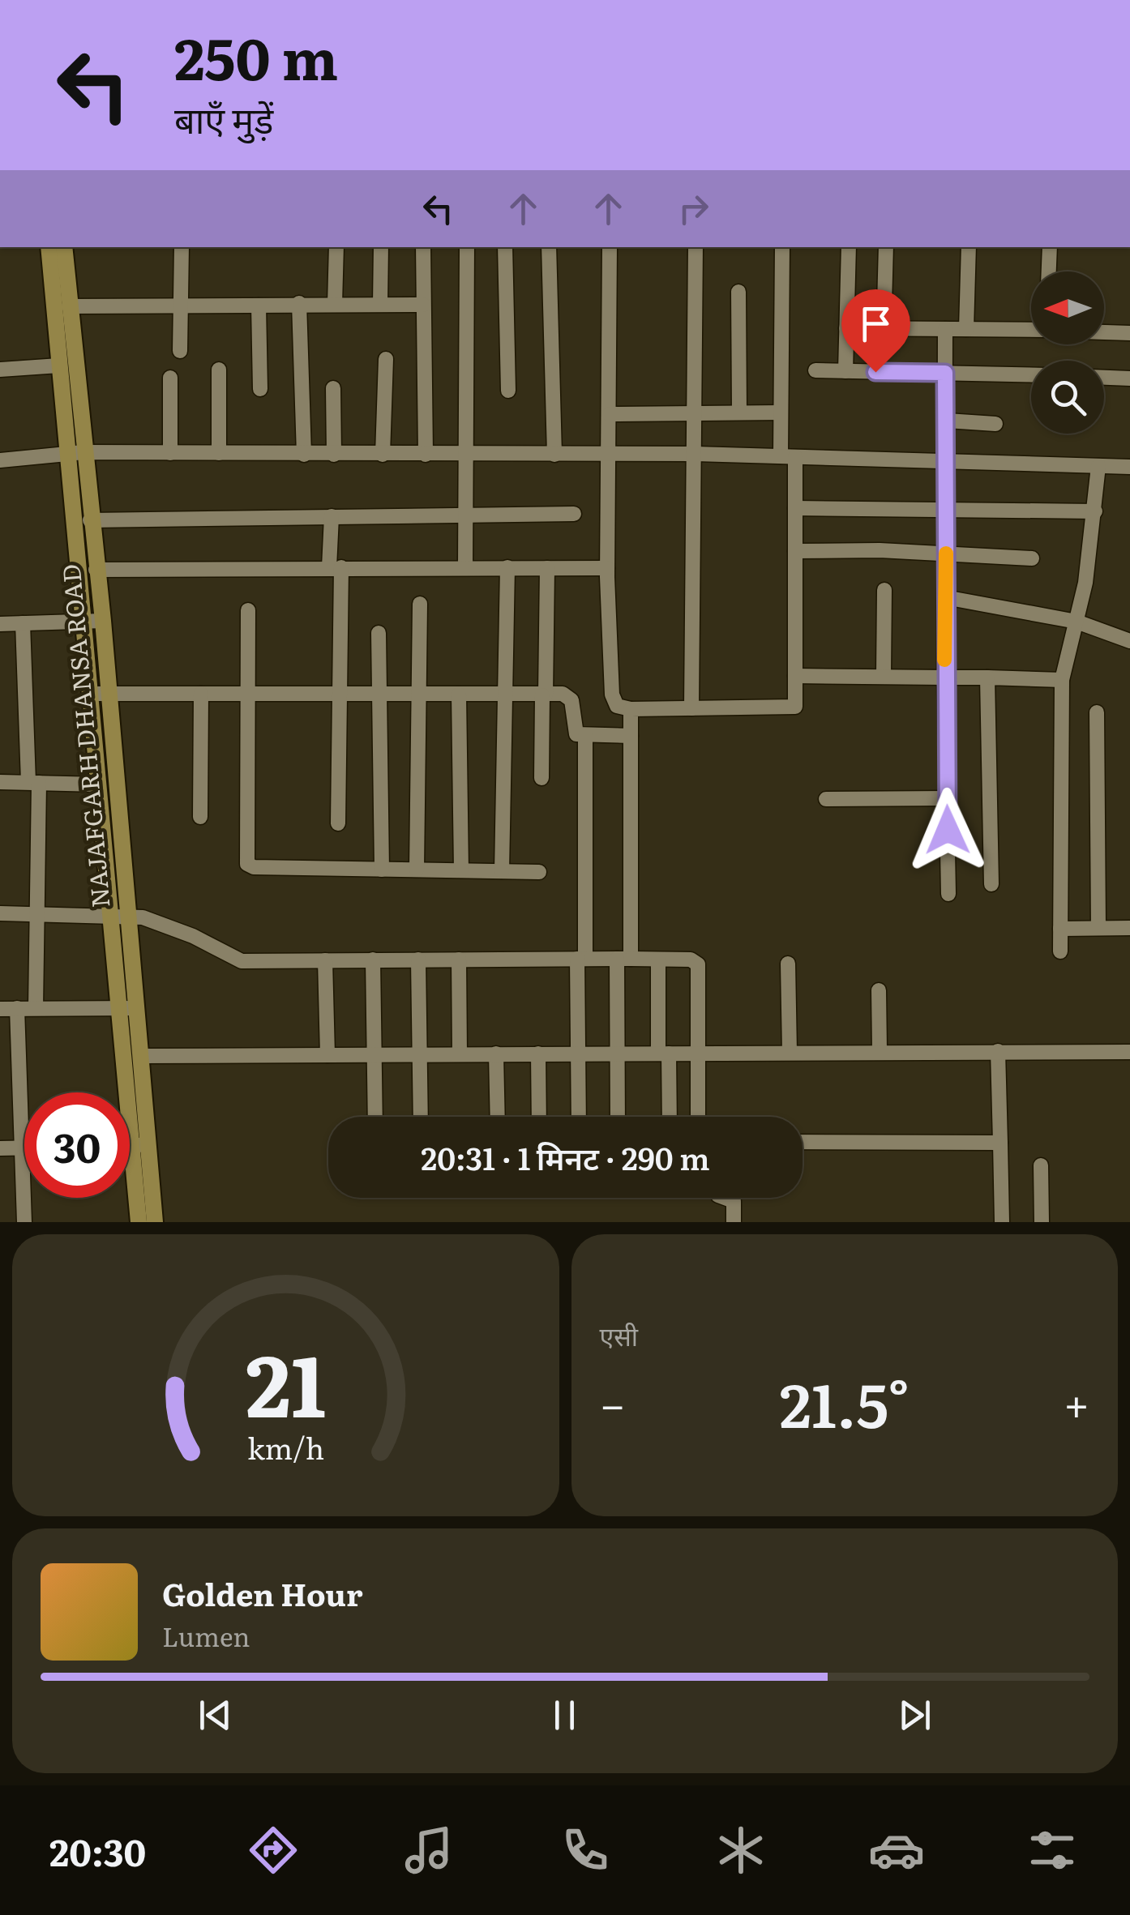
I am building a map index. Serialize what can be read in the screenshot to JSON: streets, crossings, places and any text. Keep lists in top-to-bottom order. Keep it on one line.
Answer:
{"streets":{"main road":["NAJAFGARH DHANSA ROAD"]},"north":"left","page":{"turn":["250 m","बाएँ मुड़ें"],"limit":"30","trip":"20:31 · 1 मिनट · 290 m","tile":"एसी","heat":["−","21.5°","+"],"song":["Golden Hour","Lumen"],"tabs":"20:30","gauge":["21","km/h"]}}
